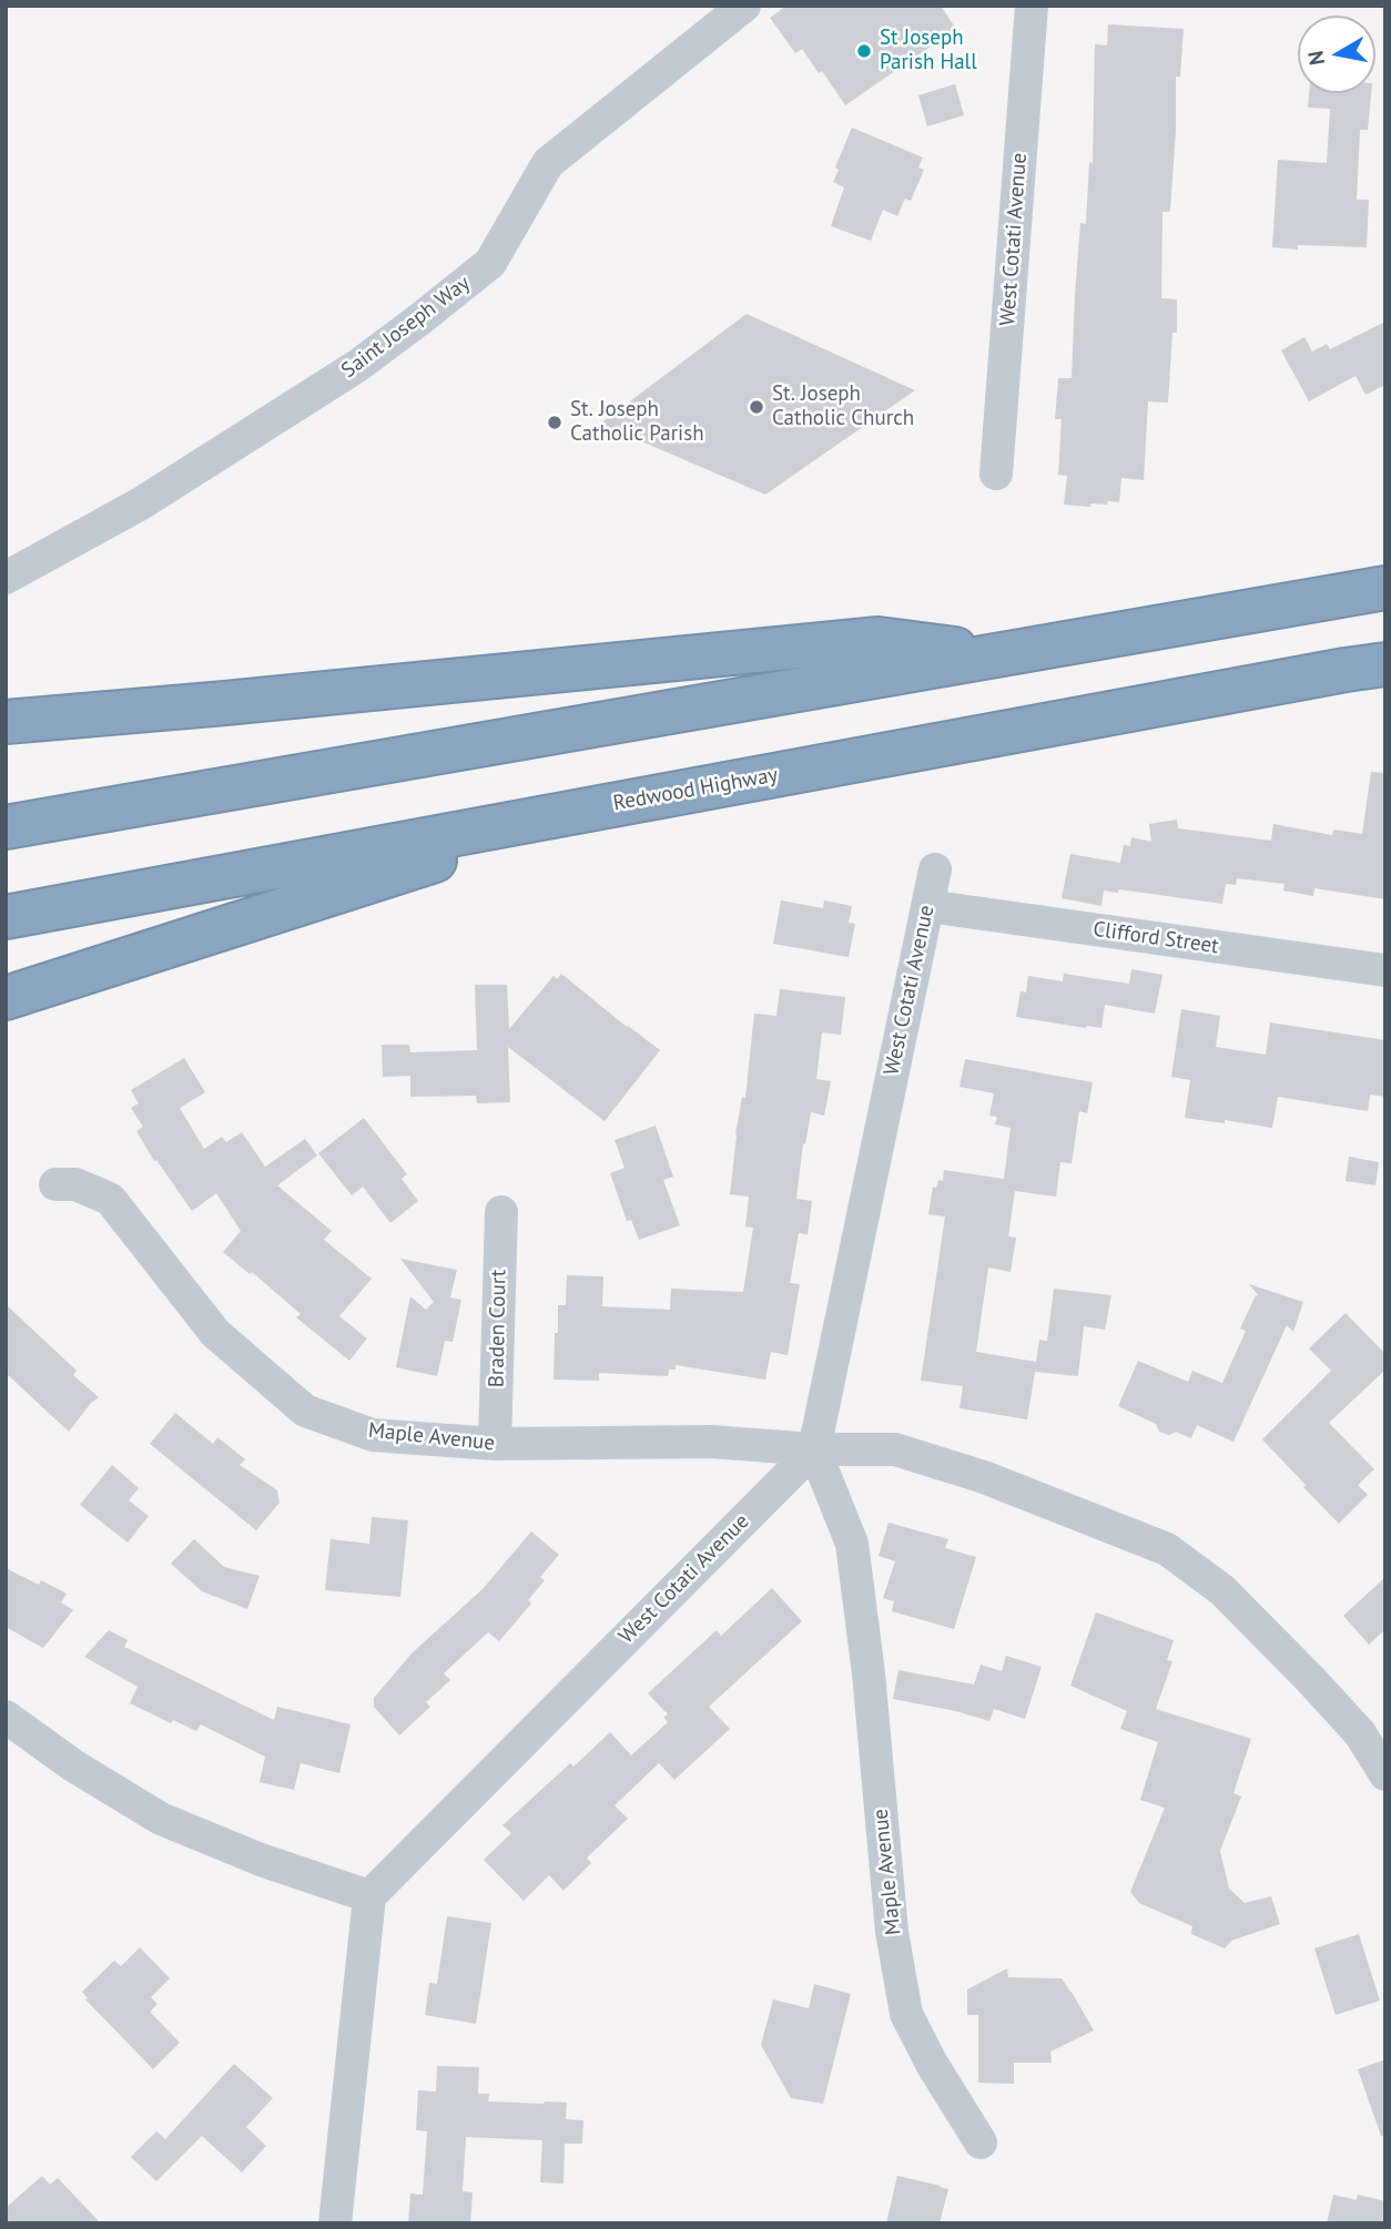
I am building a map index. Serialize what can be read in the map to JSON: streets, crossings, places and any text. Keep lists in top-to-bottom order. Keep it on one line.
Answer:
{"streets":{"highway":["Redwood Highway"],"street":["West Cotati Avenue","Saint Joseph Way","Clifford Street","Braden Court","Maple Avenue"]},"crossings":[["West Cotati Avenue","Clifford Street"],["West Cotati Avenue","Maple Avenue"],["Braden Court","Maple Avenue"]],"places":["St Joseph Parish Hall","St. Joseph Catholic Church","St. Joseph Catholic Parish"],"north":"left"}
